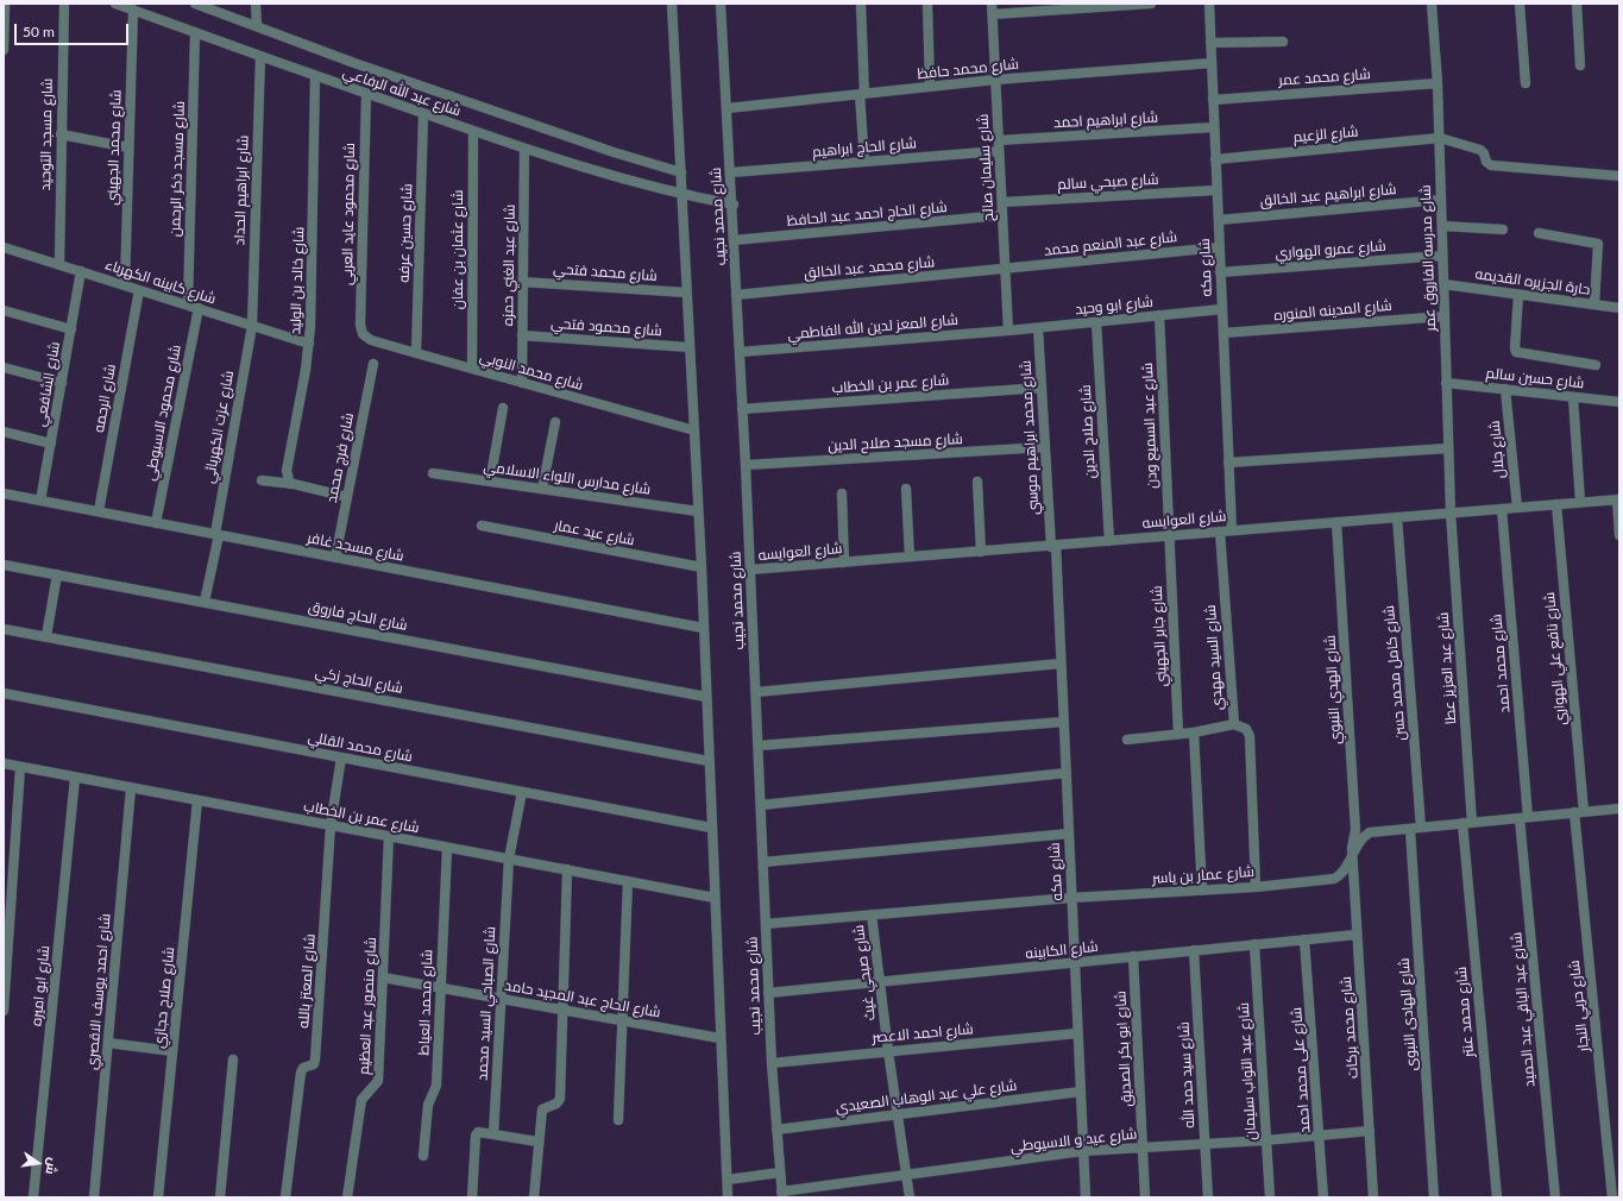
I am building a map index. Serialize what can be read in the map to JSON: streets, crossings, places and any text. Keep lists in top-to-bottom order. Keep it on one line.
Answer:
{"streets":{"street":["شارع محمد حافظ","شارع محمد عمر","شارع عبد الله الرفاعي","شارع ابراهيم احمد","شارع مسجد التوحيد","شارع الزعيم","شارع محمد الجهيني","شارع الحاج ابراهيم","شارع سليمان صالح","شارع مسجد ذكر الرحمن","شارع صبحي سالم","شارع ابراهيم الحداد","شارع ابراهيم عبد الخالق","شارع محمود عايد العربي","شارع الحاج احمد عبد الحافظ","شارع محمد نجيب","شارع حسين عرفه","شارع عبد المنعم محمد","شارع عثمان بن عفان","شارع عمرو الهواري","شارع مدرسه الفاروق عمر","شارع عبد الغني حمزه","شارع محمد عبد الخالق","شارع مكه","شارع محمد فتحي","شارع خالد بن الوليد","شارع كابينه الكهرباء","حارة الجزيره القديمه","شارع ابو وحيد","شارع المدينه المنوره","شارع محمود فتحي","شارع المعز لدين الله الفاطمي","شارع محمد النوبي","شارع حسين سالم","شارع الشافعي","شارع عمر بن الخطاب","شارع الرحمه","شارع محمود الاسيوطي","شارع عبد السميع ودن","شارع عزت الكهربائي","شارع صلاح الدين","شارع محمد ابراهيم موسي","شارع مسجد صلاح الدين","شارع جلال","شارع فرج محمد","شارع مدارس اللواء الاسلامي","شارع العوايسه","شارع عيد عمار","شارع مسجد غافر","شارع الحاج فاروق","شارع جابر الجهيني","شارع السيد مهدي","شارع نافع علي الهواري","شارع محمد احمد","شارع عبد العزيز عطا","شارع كامل محمد حسن","شارع الحاج زكي","شارع الهدي النبوي","شارع محمد القللي","شارع عمار بن ياسر","شارع الكابينه","شارع صبحي غيث","شارع المعتز بالله","شارع ابو اميره","شارع احمد يوسف الاقصري","شارع صلاح حجازي","شارع الحاج عبد المجيد حامد","شارع محمد العياط","شارع الصباحي السيد محمد","شارع منصور عبد العظيم","شارع حربي النجار","شارع عبد الباقي عبد الحميد","شارع محمد عنتر","شارع الهادى النبوى","شارع محمد بركات","شارع احمد الاعصر","شارع ابو بكر الصديق","شارع على محمد احمد","شارع عبد التواب سليمان","شارع سيد حمد الله","شارع علي عبد الوهاب الصعيدي","شارع عيد و الاسيوطي"]},"crossings":[["شارع محمد حافظ","شارع سليمان صالح"],["شارع محمد حافظ","شارع محمد نجيب"],["شارع محمد حافظ","شارع مكه"],["شارع محمد عمر","شارع مدرسه الفاروق عمر"],["شارع محمد عمر","شارع مكه"],["شارع عبد الله الرفاعي","شارع محمد الجهيني"],["شارع عبد الله الرفاعي","شارع مسجد ذكر الرحمن"],["شارع عبد الله الرفاعي","شارع ابراهيم الحداد"],["شارع عبد الله الرفاعي","شارع محمود عايد العربي"],["شارع عبد الله الرفاعي","شارع محمد نجيب"],["شارع عبد الله الرفاعي","شارع حسين عرفه"],["شارع عبد الله الرفاعي","شارع عثمان بن عفان"],["شارع عبد الله الرفاعي","شارع عبد الغني حمزه"],["شارع عبد الله الرفاعي","شارع خالد بن الوليد"],["شارع ابراهيم احمد","شارع سليمان صالح"],["شارع ابراهيم احمد","شارع مكه"],["شارع مسجد التوحيد","شارع كابينه الكهرباء"],["شارع الزعيم","شارع مدرسه الفاروق عمر"],["شارع الزعيم","شارع مكه"],["شارع محمد الجهيني","شارع كابينه الكهرباء"],["شارع الحاج ابراهيم","شارع سليمان صالح"],["شارع الحاج ابراهيم","شارع محمد نجيب"],["شارع سليمان صالح","شارع صبحي سالم"],["شارع سليمان صالح","شارع الحاج احمد عبد الحافظ"],["شارع سليمان صالح","شارع عبد المنعم محمد"],["شارع سليمان صالح","شارع محمد عبد الخالق"],["شارع سليمان صالح","شارع ابو وحيد"],["شارع سليمان صالح","شارع المعز لدين الله الفاطمي"],["شارع مسجد ذكر الرحمن","شارع كابينه الكهرباء"],["شارع صبحي سالم","شارع مكه"],["شارع ابراهيم الحداد","شارع كابينه الكهرباء"],["شارع ابراهيم الحداد","شارع عزت الكهربائي"],["شارع ابراهيم عبد الخالق","شارع مدرسه الفاروق عمر"],["شارع ابراهيم عبد الخالق","شارع مكه"],["شارع محمود عايد العربي","شارع محمد النوبي"],["شارع الحاج احمد عبد الحافظ","شارع محمد نجيب"],["شارع محمد نجيب","شارع محمد عبد الخالق"],["شارع محمد نجيب","شارع المعز لدين الله الفاطمي"],["شارع محمد نجيب","شارع عمر بن الخطاب"],["شارع محمد نجيب","شارع مسجد صلاح الدين"],["شارع محمد نجيب","شارع العوايسه"],["شارع محمد نجيب","شارع عمار بن ياسر"],["شارع محمد نجيب","شارع الكابينه"],["شارع محمد نجيب","شارع احمد الاعصر"],["شارع محمد نجيب","شارع علي عبد الوهاب الصعيدي"],["شارع محمد نجيب","شارع عيد و الاسيوطي"],["شارع حسين عرفه","شارع محمد النوبي"],["شارع عبد المنعم محمد","شارع محمد عبد الخالق"],["شارع عبد المنعم محمد","شارع مكه"],["شارع عثمان بن عفان","شارع محمد النوبي"],["شارع عمرو الهواري","شارع مدرسه الفاروق عمر"],["شارع عمرو الهواري","شارع مكه"],["شارع مدرسه الفاروق عمر","حارة الجزيره القديمه"],["شارع مدرسه الفاروق عمر","شارع المدينه المنوره"],["شارع مدرسه الفاروق عمر","شارع حسين سالم"],["شارع مدرسه الفاروق عمر","شارع العوايسه"],["شارع مدرسه الفاروق عمر","شارع عبد العزيز عطا"],["شارع عبد الغني حمزه","شارع محمد فتحي"],["شارع عبد الغني حمزه","شارع محمود فتحي"],["شارع عبد الغني حمزه","شارع محمد النوبي"],["شارع مكه","شارع ابو وحيد"],["شارع مكه","شارع المدينه المنوره"],["شارع مكه","شارع محمد ابراهيم موسي"],["شارع مكه","شارع العوايسه"],["شارع مكه","شارع عمار بن ياسر"],["شارع مكه","شارع الكابينه"],["شارع مكه","شارع احمد الاعصر"],["شارع مكه","شارع علي عبد الوهاب الصعيدي"],["شارع مكه","شارع عيد و الاسيوطي"],["شارع خالد بن الوليد","شارع كابينه الكهرباء"],["شارع كابينه الكهرباء","شارع الشافعي"],["شارع كابينه الكهرباء","شارع الرحمه"],["شارع كابينه الكهرباء","شارع محمود الاسيوطي"],["شارع كابينه الكهرباء","شارع عزت الكهربائي"],["شارع ابو وحيد","شارع المعز لدين الله الفاطمي"],["شارع ابو وحيد","شارع عبد السميع ودن"],["شارع ابو وحيد","شارع صلاح الدين"],["شارع ابو وحيد","شارع محمد ابراهيم موسي"],["شارع حسين سالم","شارع جلال"],["شارع الشافعي","شارع مسجد غافر"],["شارع عمر بن الخطاب","شارع محمد ابراهيم موسي"],["شارع عمر بن الخطاب","شارع المعتز بالله"],["شارع عمر بن الخطاب","شارع ابو اميره"],["شارع عمر بن الخطاب","شارع احمد يوسف الاقصري"],["شارع عمر بن الخطاب","شارع صلاح حجازي"],["شارع عمر بن الخطاب","شارع محمد العياط"],["شارع عمر بن الخطاب","شارع الصباحي السيد محمد"],["شارع عمر بن الخطاب","شارع منصور عبد العظيم"],["شارع الرحمه","شارع مسجد غافر"],["شارع محمود الاسيوطي","شارع مسجد غافر"],["شارع عبد السميع ودن","شارع العوايسه"],["شارع عبد السميع ودن","شارع جابر الجهيني"],["شارع عزت الكهربائي","شارع مسجد غافر"],["شارع عزت الكهربائي","شارع الحاج فاروق"],["شارع صلاح الدين","شارع العوايسه"],["شارع محمد ابراهيم موسي","شارع مسجد صلاح الدين"],["شارع محمد ابراهيم موسي","شارع العوايسه"],["شارع جلال","شارع العوايسه"],["شارع فرج محمد","شارع مسجد غافر"],["شارع العوايسه","شارع جابر الجهيني"],["شارع العوايسه","شارع السيد مهدي"],["شارع العوايسه","شارع نافع علي الهواري"],["شارع العوايسه","شارع محمد احمد"],["شارع العوايسه","شارع عبد العزيز عطا"],["شارع العوايسه","شارع كامل محمد حسن"],["شارع العوايسه","شارع الهدي النبوي"],["شارع السيد مهدي","شارع عمار بن ياسر"],["شارع نافع علي الهواري","شارع عمار بن ياسر"],["شارع نافع علي الهواري","شارع حربي النجار"],["شارع محمد احمد","شارع عمار بن ياسر"],["شارع محمد احمد","شارع عبد الباقي عبد الحميد"],["شارع عبد العزيز عطا","شارع عمار بن ياسر"],["شارع عبد العزيز عطا","شارع محمد عنتر"],["شارع كامل محمد حسن","شارع عمار بن ياسر"],["شارع الهدي النبوي","شارع عمار بن ياسر"],["شارع الهدي النبوي","شارع محمد بركات"],["شارع محمد القللي","شارع المعتز بالله"],["شارع محمد القللي","شارع الصباحي السيد محمد"],["شارع عمار بن ياسر","شارع صبحي غيث"],["شارع عمار بن ياسر","شارع حربي النجار"],["شارع عمار بن ياسر","شارع عبد الباقي عبد الحميد"],["شارع عمار بن ياسر","شارع محمد عنتر"],["شارع عمار بن ياسر","شارع الهادى النبوى"],["شارع عمار بن ياسر","شارع محمد بركات"],["شارع الكابينه","شارع صبحي غيث"],["شارع الكابينه","شارع محمد بركات"],["شارع الكابينه","شارع ابو بكر الصديق"],["شارع الكابينه","شارع على محمد احمد"],["شارع الكابينه","شارع عبد التواب سليمان"],["شارع الكابينه","شارع سيد حمد الله"],["شارع صبحي غيث","شارع احمد الاعصر"],["شارع صبحي غيث","شارع علي عبد الوهاب الصعيدي"],["شارع صبحي غيث","شارع عيد و الاسيوطي"],["شارع الحاج عبد المجيد حامد","شارع محمد العياط"],["شارع الحاج عبد المجيد حامد","شارع الصباحي السيد محمد"],["شارع الحاج عبد المجيد حامد","شارع منصور عبد العظيم"],["شارع محمد بركات","شارع عيد و الاسيوطي"],["شارع ابو بكر الصديق","شارع عيد و الاسيوطي"],["شارع على محمد احمد","شارع عيد و الاسيوطي"],["شارع عبد التواب سليمان","شارع عيد و الاسيوطي"],["شارع سيد حمد الله","شارع عيد و الاسيوطي"]],"scale_bar":"50 m","north":"right"}
